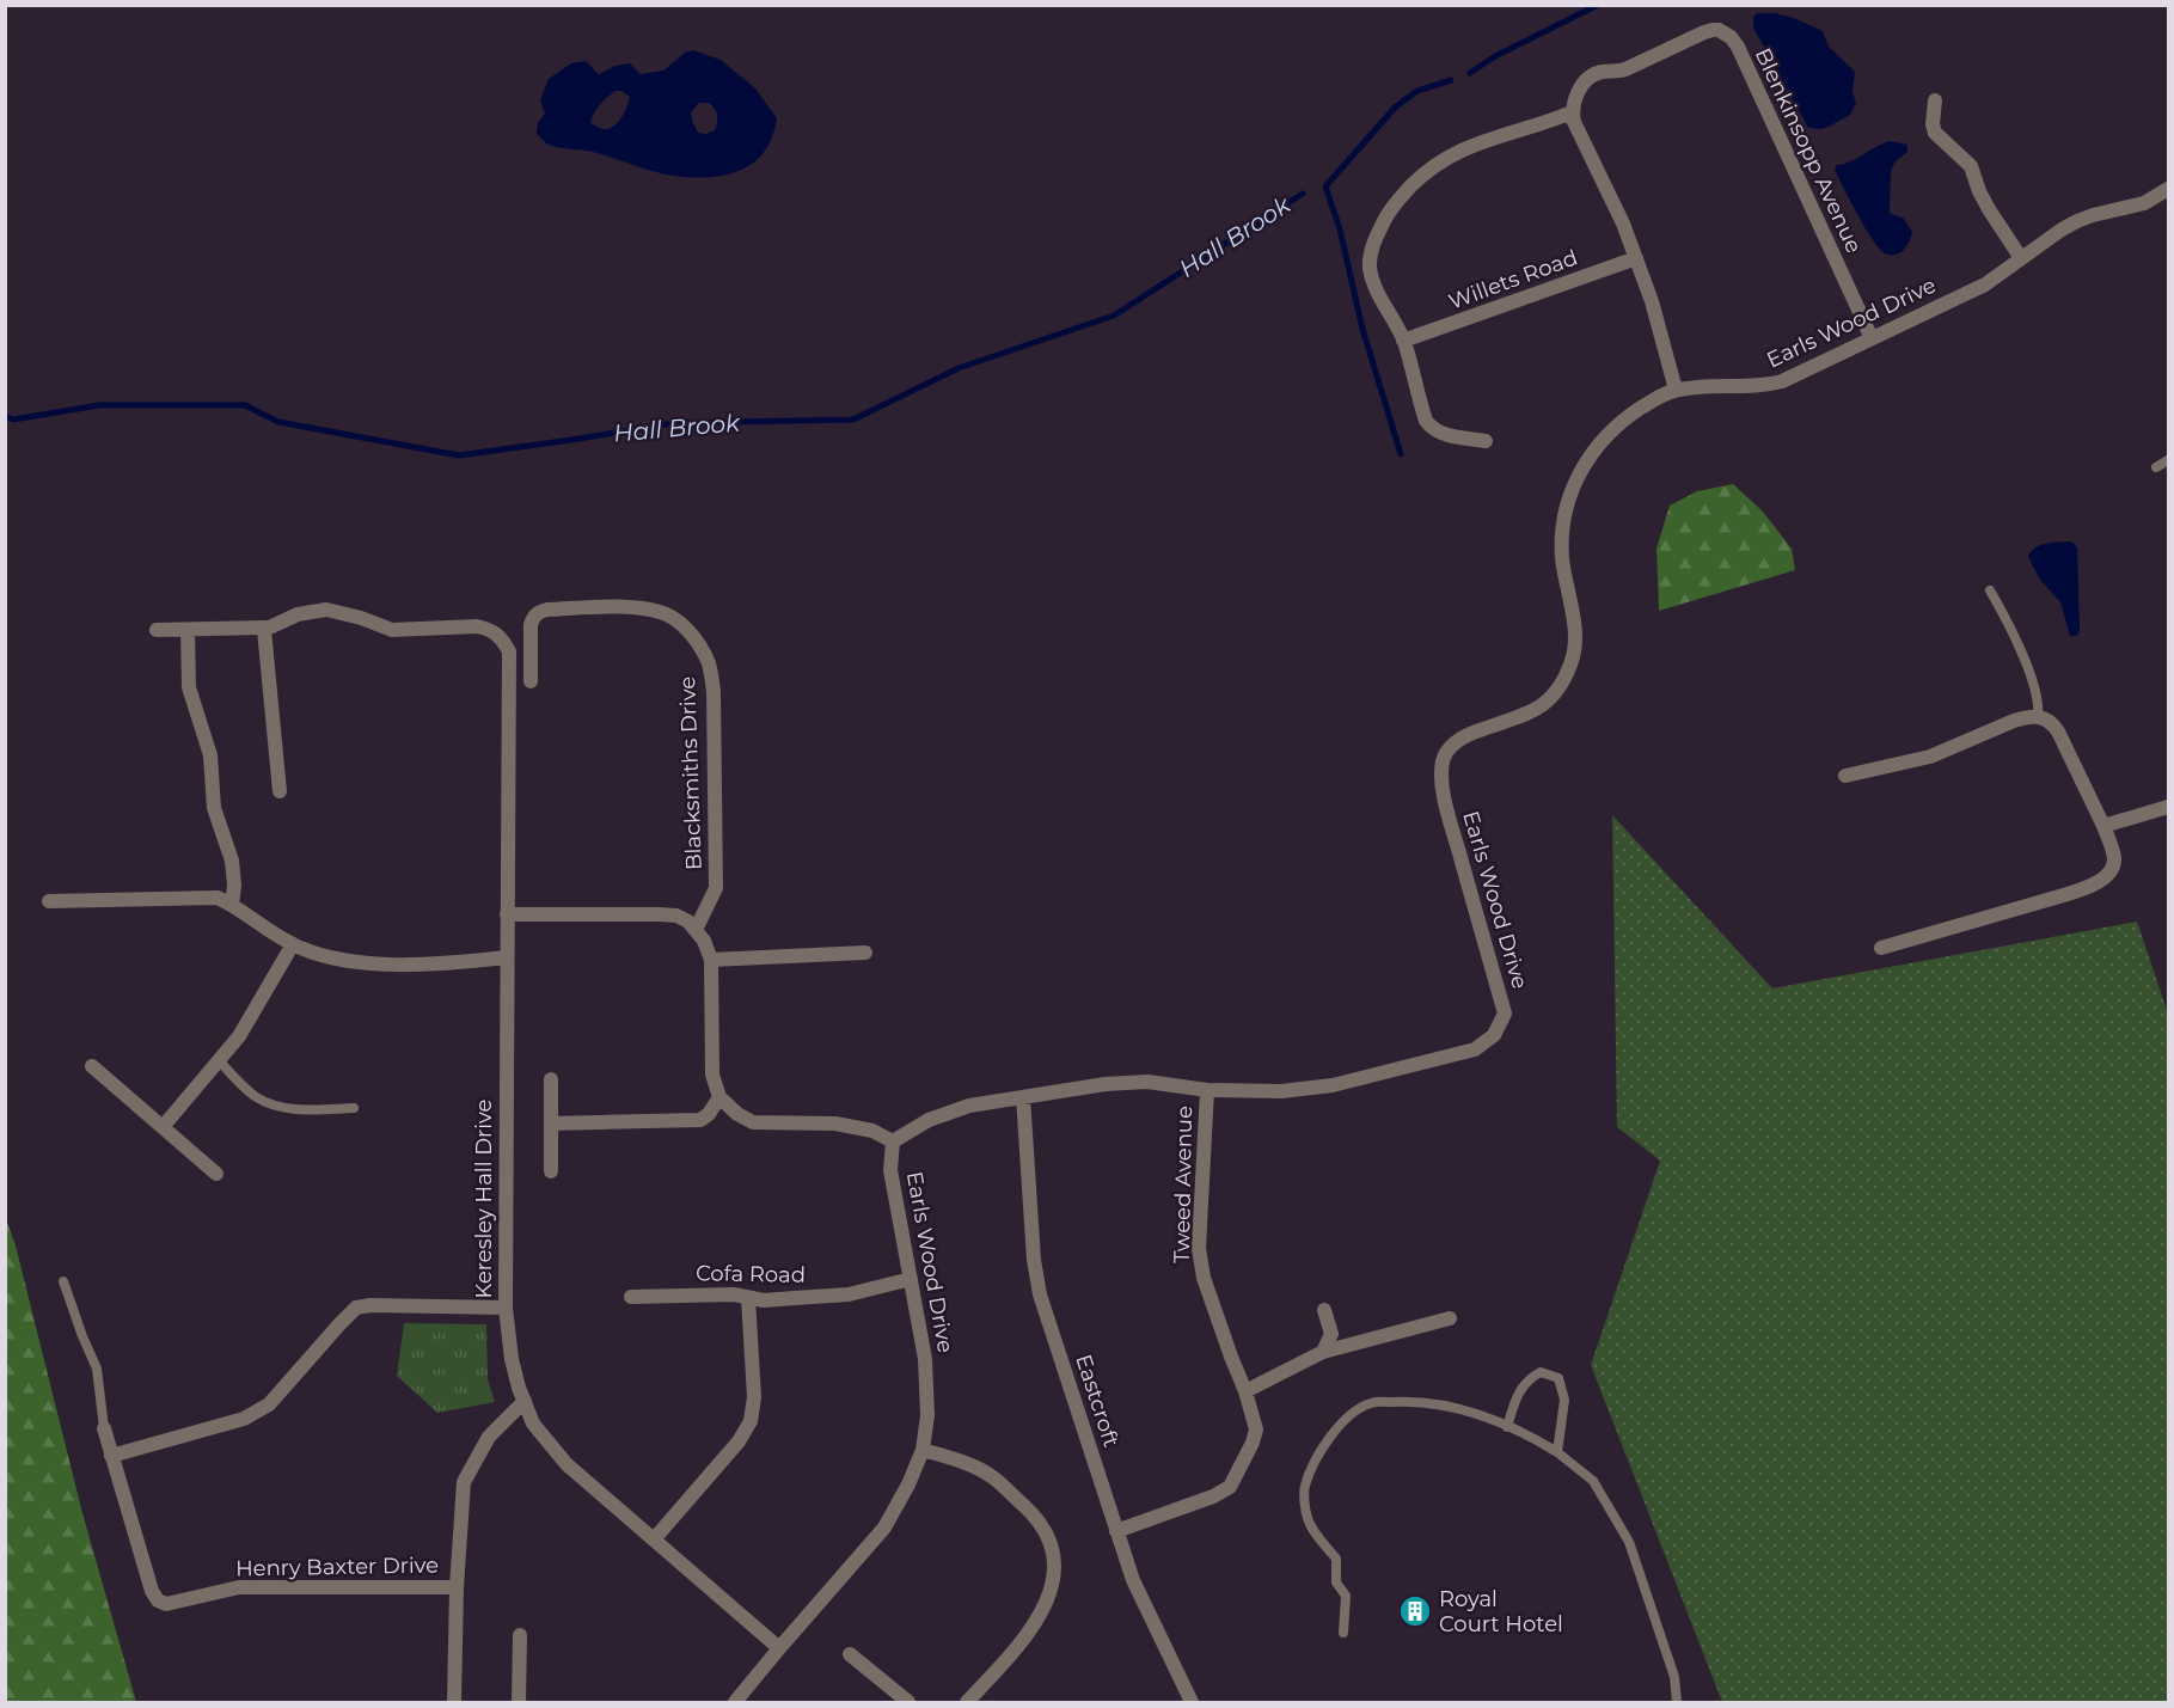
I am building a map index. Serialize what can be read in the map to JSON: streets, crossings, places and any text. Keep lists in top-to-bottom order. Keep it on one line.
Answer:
{"streets":{"street":["Blenkinsopp Avenue","Willets Road","Earls Wood Drive","Blacksmiths Drive","Tweed Avenue","Keresley Hall Drive","Cofa Road","Eastcroft","Henry Baxter Drive"]},"crossings":[["Blenkinsopp Avenue","Earls Wood Drive"],["Earls Wood Drive","Tweed Avenue"],["Earls Wood Drive","Keresley Hall Drive"],["Earls Wood Drive","Cofa Road"],["Earls Wood Drive","Eastcroft"],["Tweed Avenue","Eastcroft"],["Keresley Hall Drive","Henry Baxter Drive"]],"water":["Hall Brook"],"places":{"building":["Royal Court Hotel"]}}
